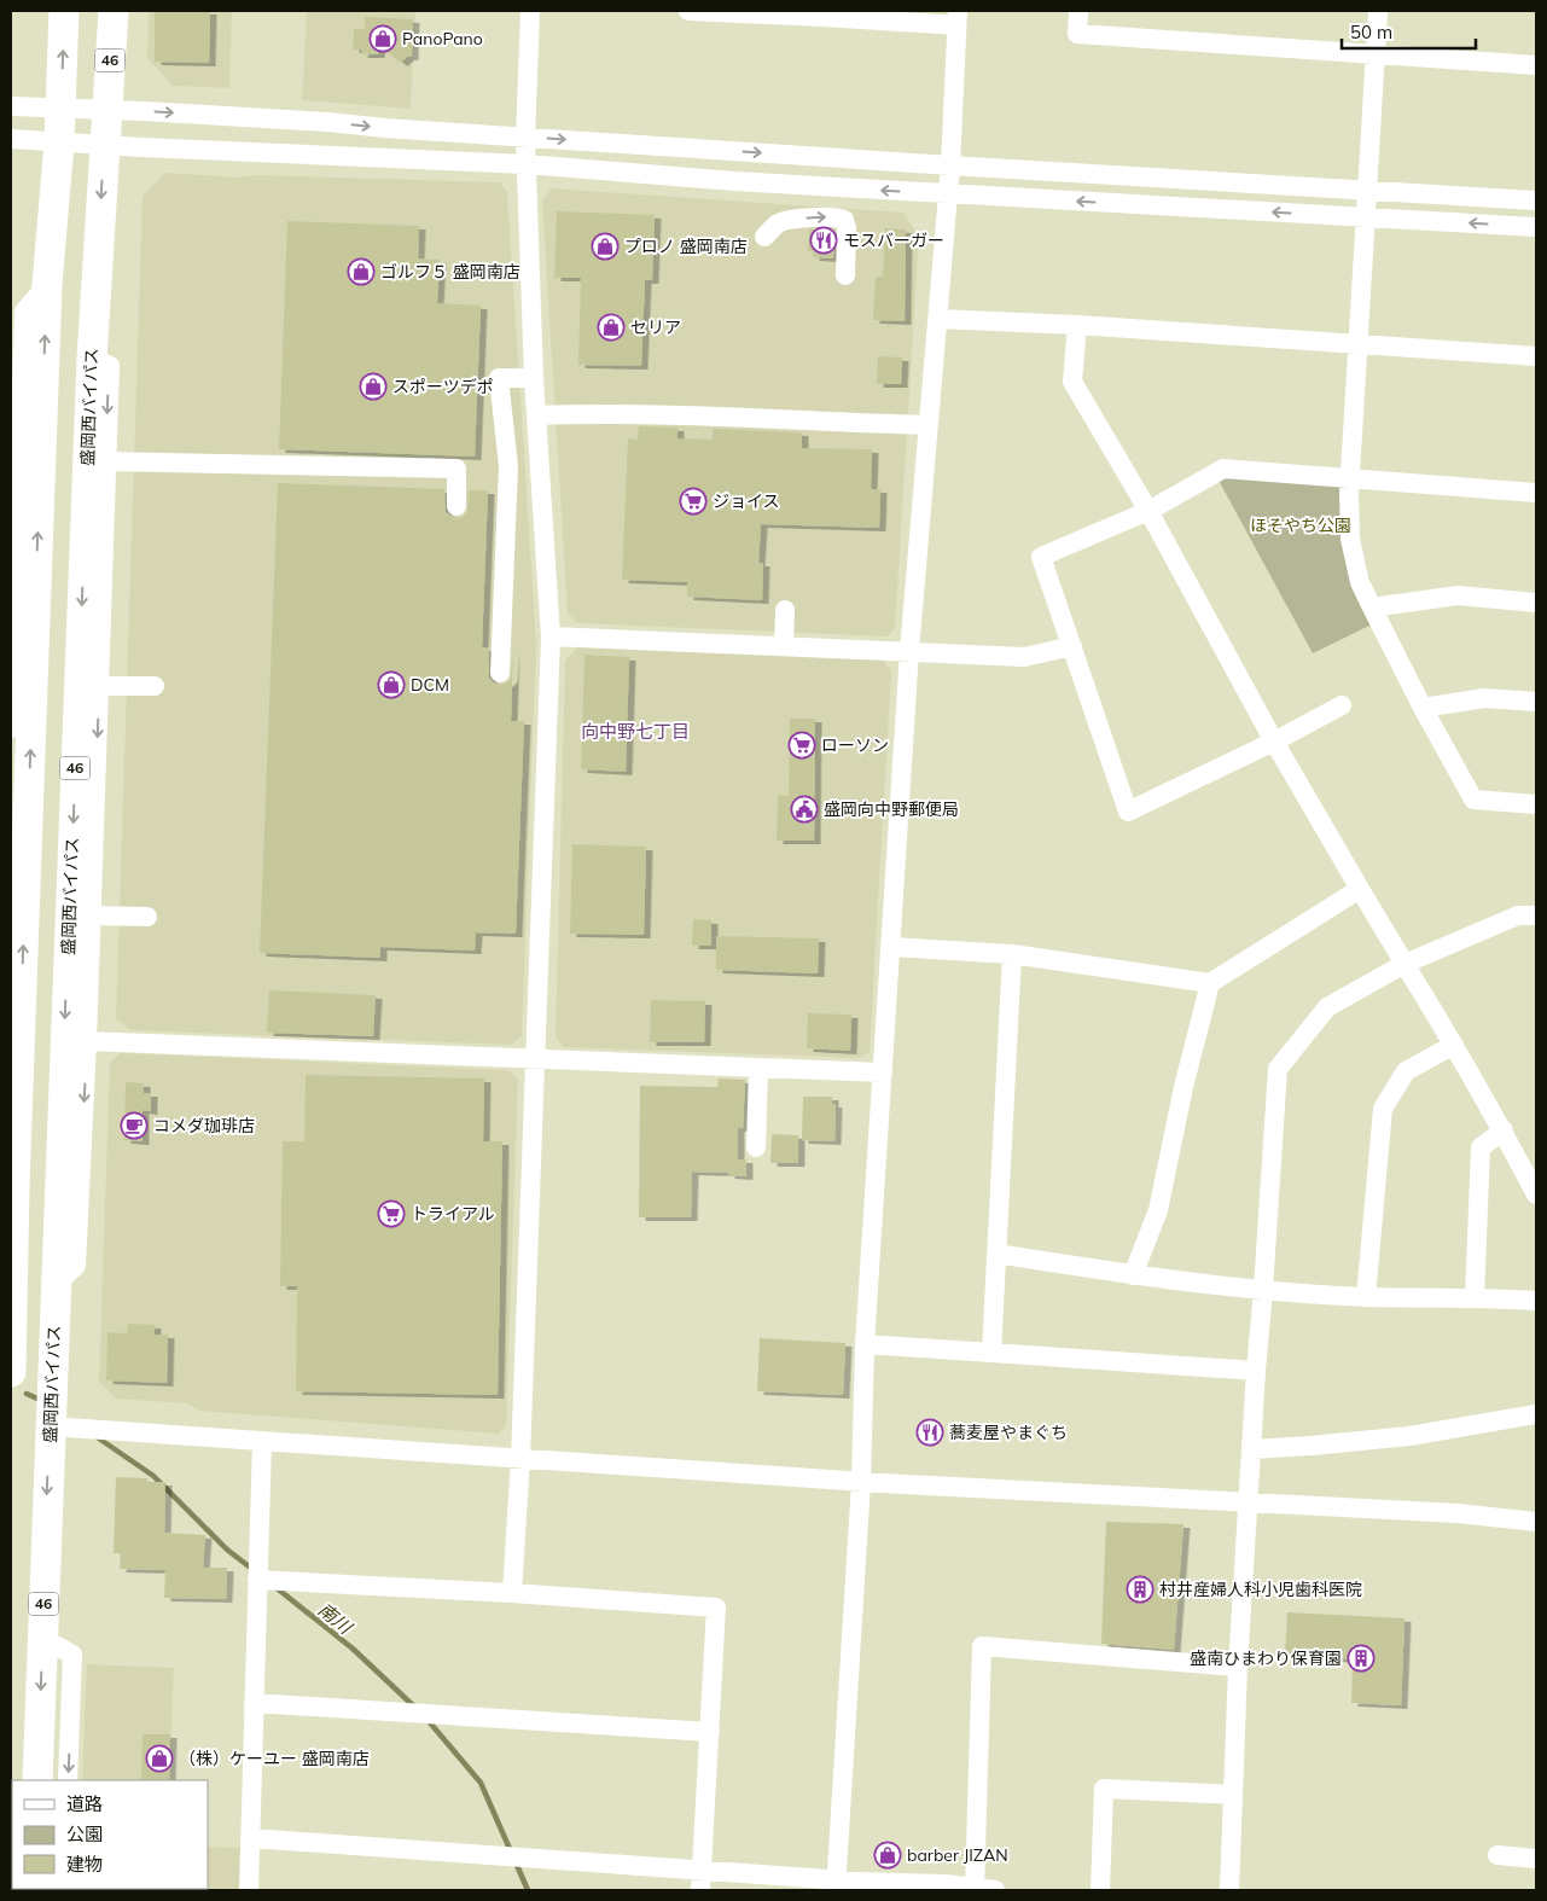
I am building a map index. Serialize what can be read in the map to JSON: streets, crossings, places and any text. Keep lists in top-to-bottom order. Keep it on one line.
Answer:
{"streets":{"highway":["46","盛岡西バイパス"]},"districts":["向中野七丁目"],"water":["南川"],"parks":["ほそやち公園"],"places":{"shop":["PanoPano","プロノ 盛岡南店","ゴルフ５ 盛岡南店","セリア","スポーツデポ","DCM","（株）ケーユー 盛岡南店","barber JIZAN"],"restaurant":["モスバーガー","蕎麦屋やまぐち"],"supermarket":["ジョイス","ローソン","トライアル"],"public building":["盛岡向中野郵便局"],"cafe":["コメダ珈琲店"],"building":["村井産婦人科小児歯科医院","盛南ひまわり保育園"]},"legend":["道路","公園","建物"],"scale_bar":"50 m"}
